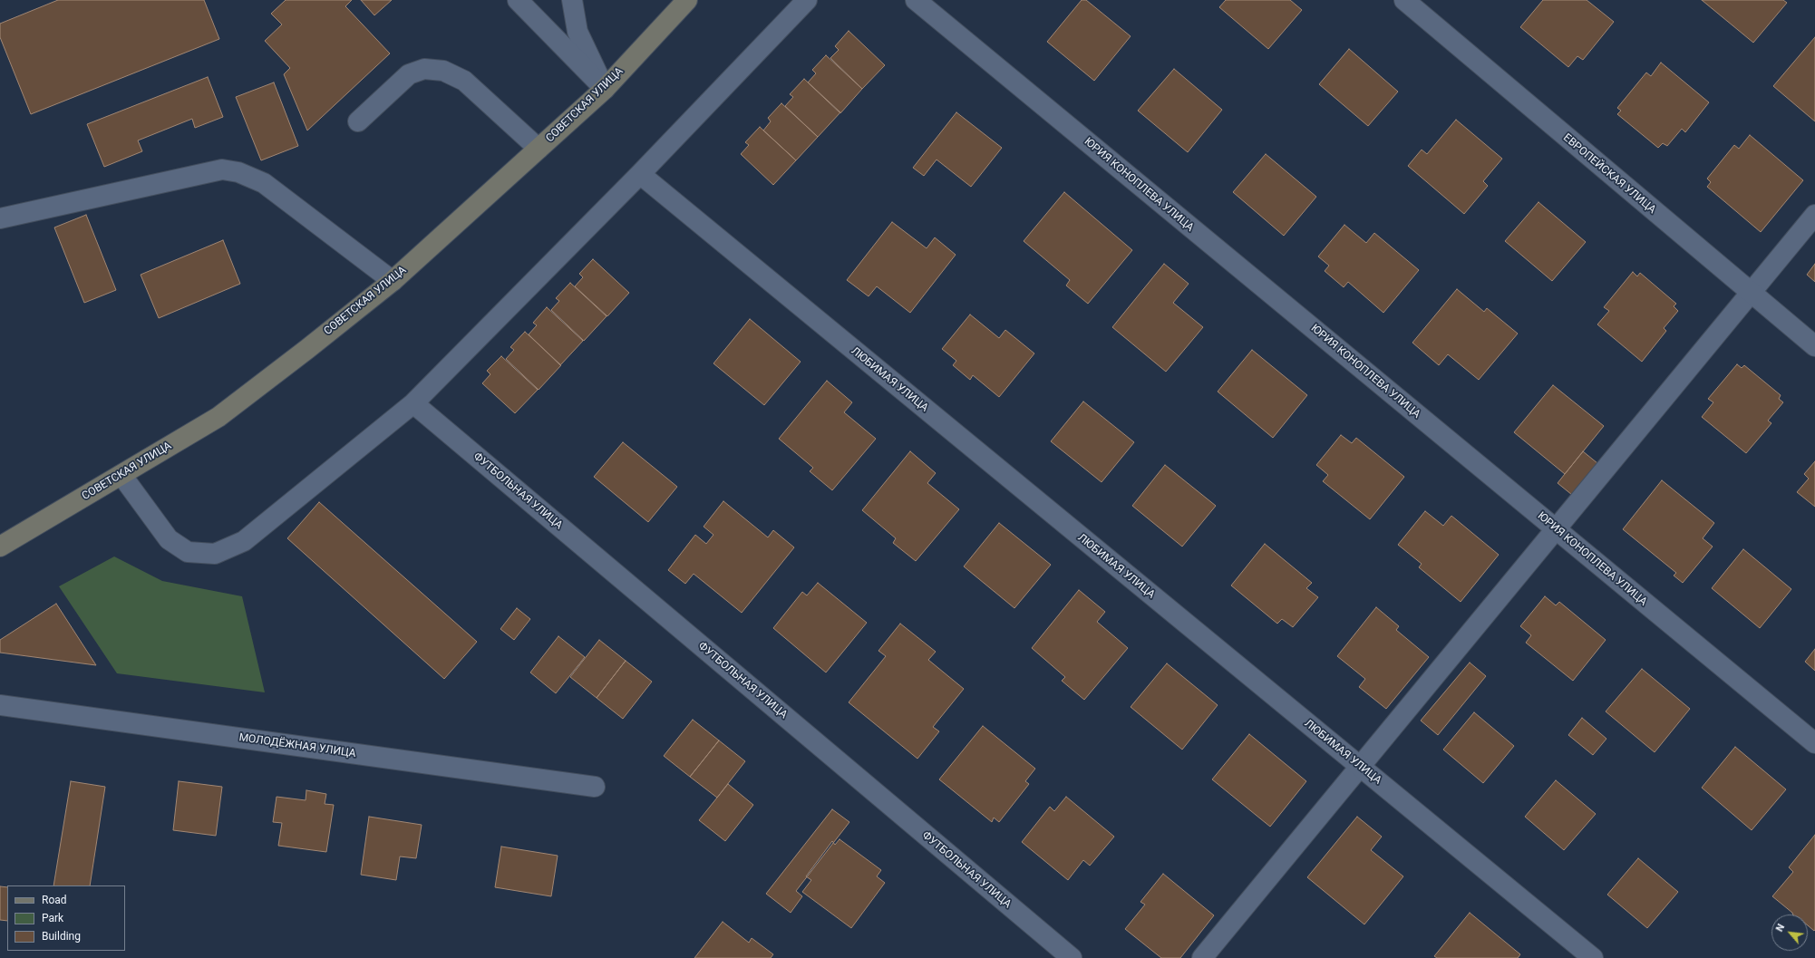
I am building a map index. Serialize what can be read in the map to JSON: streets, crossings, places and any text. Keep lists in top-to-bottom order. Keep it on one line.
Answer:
{"streets":{"main road":["СОВЕТСКАЯ УЛИЦА"],"street":["ЕВРОПЕЙСКАЯ УЛИЦА","ЮРИЯ КОНОПЛЕВА УЛИЦА","ЛЮБИМАЯ УЛИЦА","ФУТБОЛЬНАЯ УЛИЦА","МОЛОДЁЖНАЯ УЛИЦА"]},"legend":["Road","Park","Building"],"north":"top left"}
